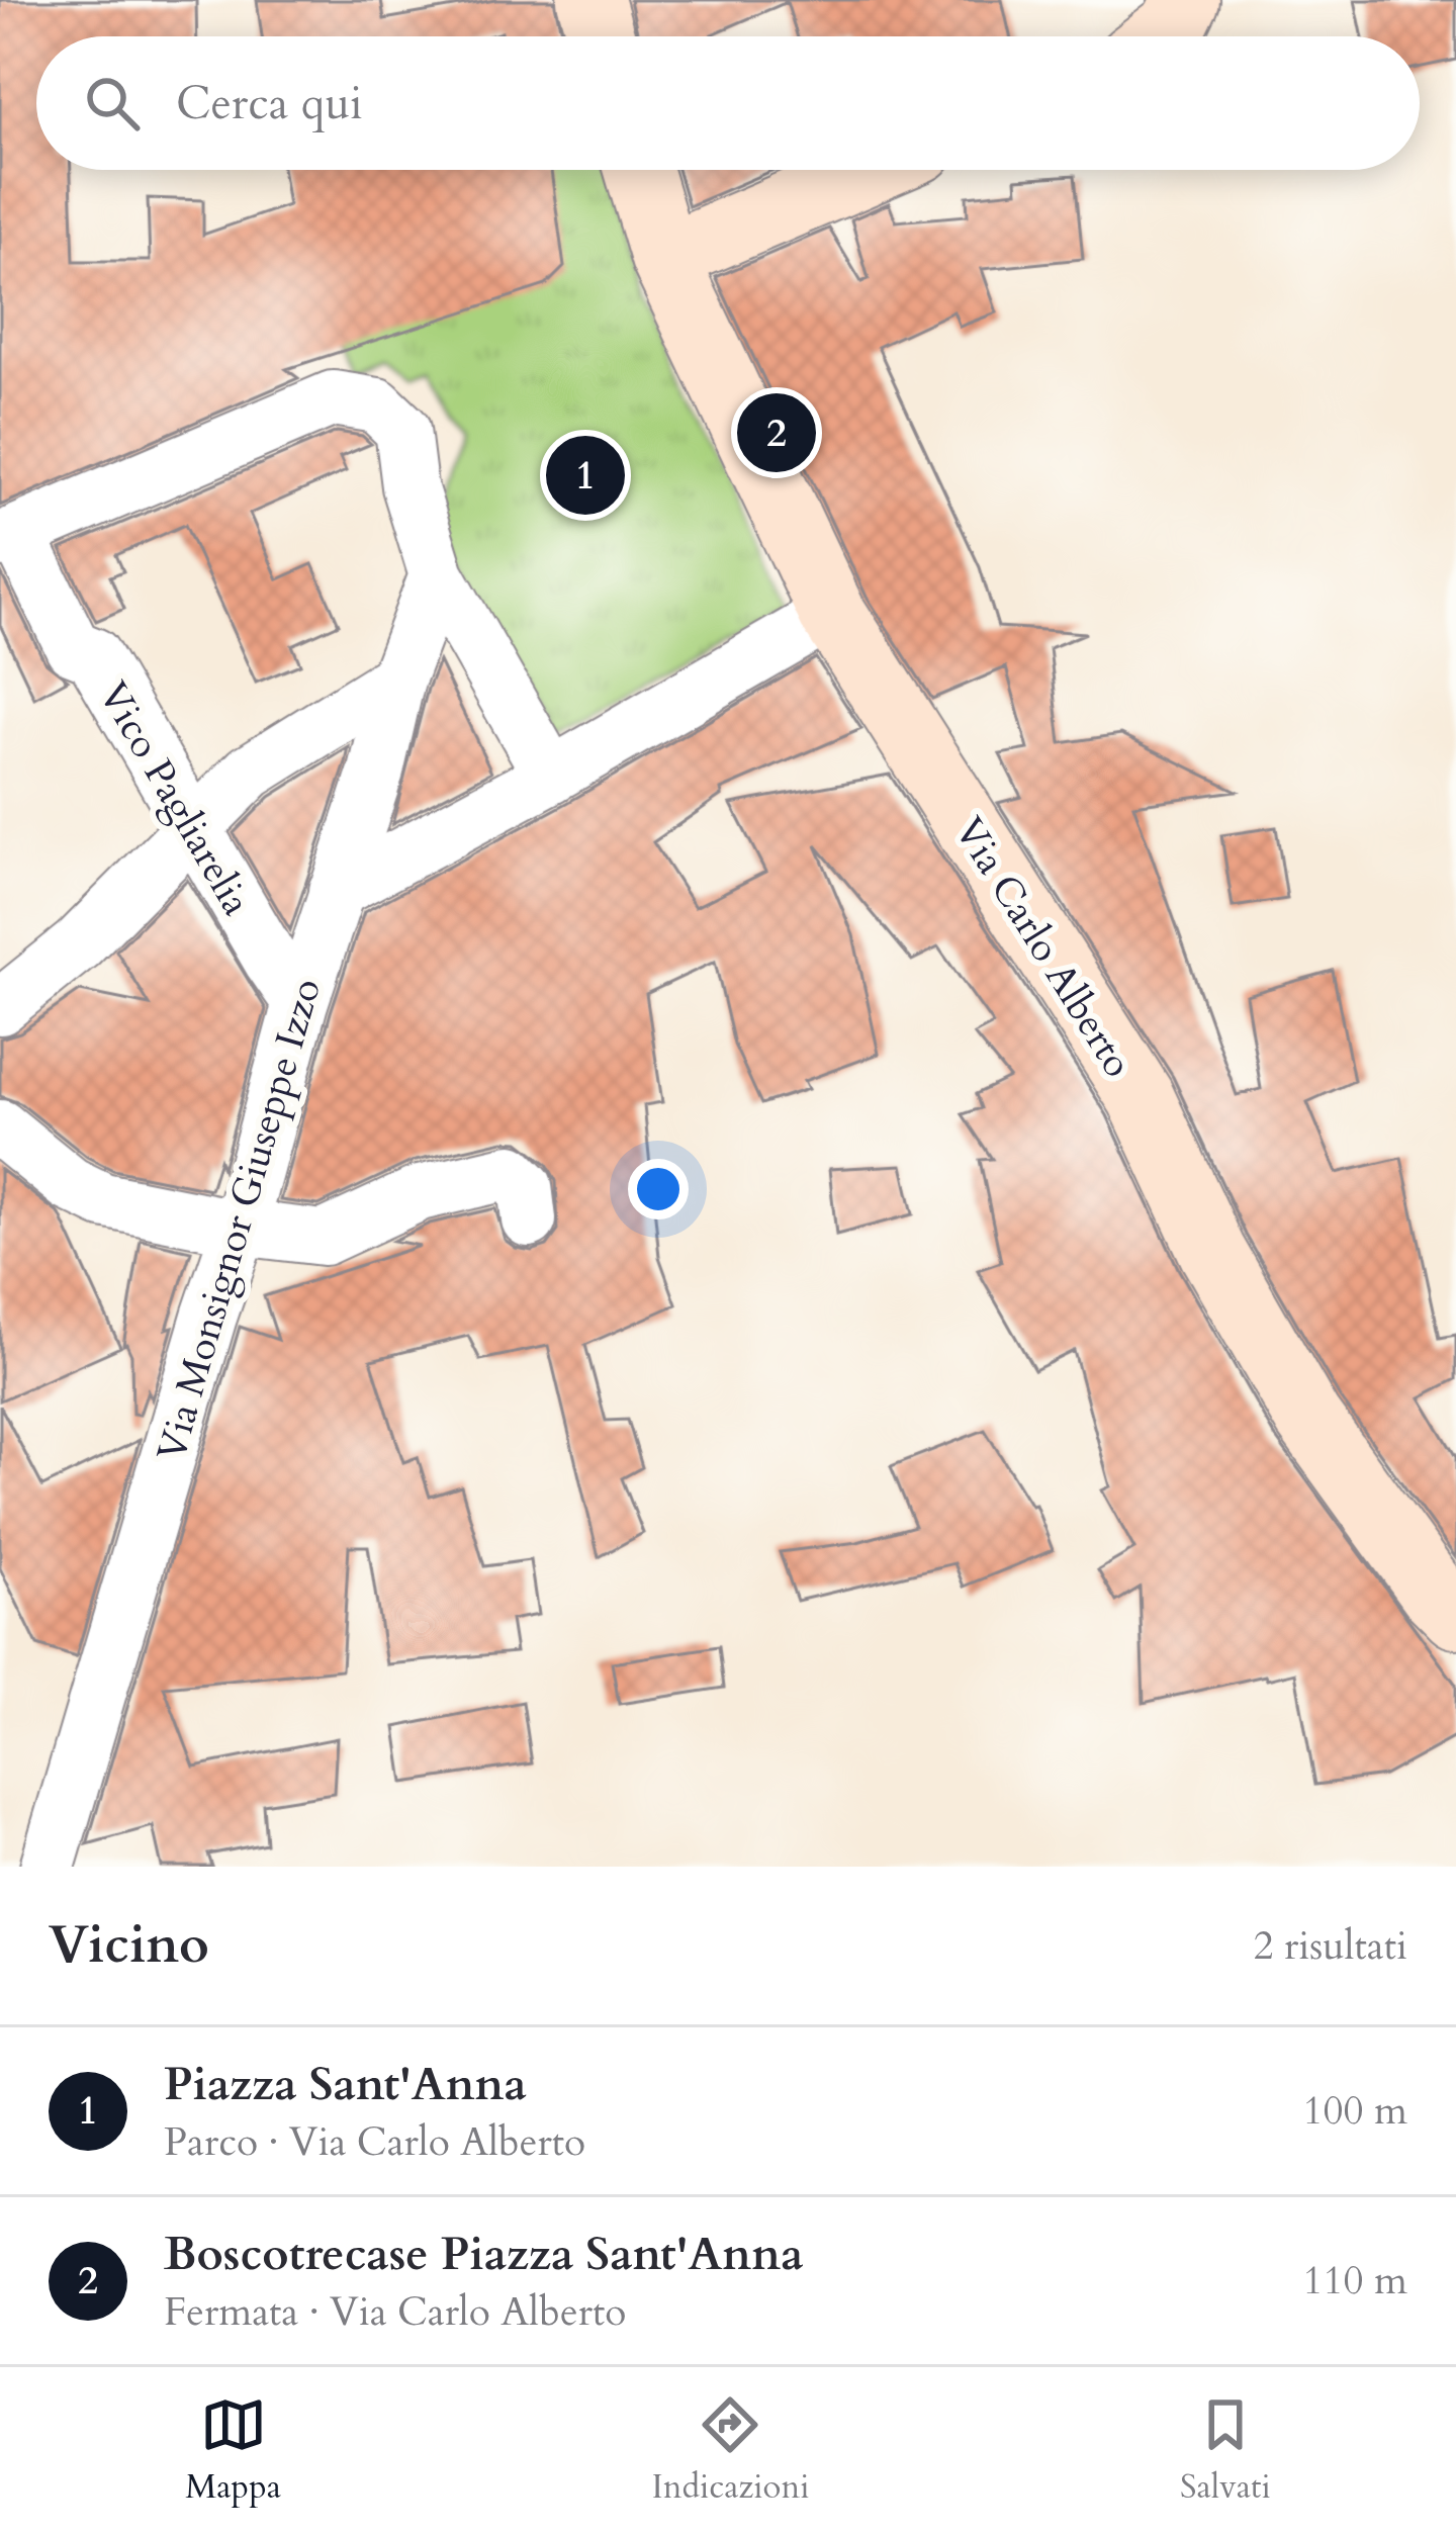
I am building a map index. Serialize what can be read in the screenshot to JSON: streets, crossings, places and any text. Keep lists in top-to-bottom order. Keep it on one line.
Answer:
{"streets":{"street":["Vico Pagliarelia","Via Carlo Alberto","Via Monsignor Giuseppe Izzo"]},"crossings":[["Vico Pagliarelia","Via Monsignor Giuseppe Izzo"]],"page":{"search":"Cerca qui","pins":["2","1"],"heading":["Vicino","2 risultati"],"list":[{"mark":"1","name":"Piazza Sant'Anna","note":"Parco · Via Carlo Alberto","value":"100 m"},{"mark":"2","name":"Boscotrecase Piazza Sant'Anna","note":"Fermata · Via Carlo Alberto","value":"110 m"}],"nav":["Mappa","Indicazioni","Salvati"]}}
